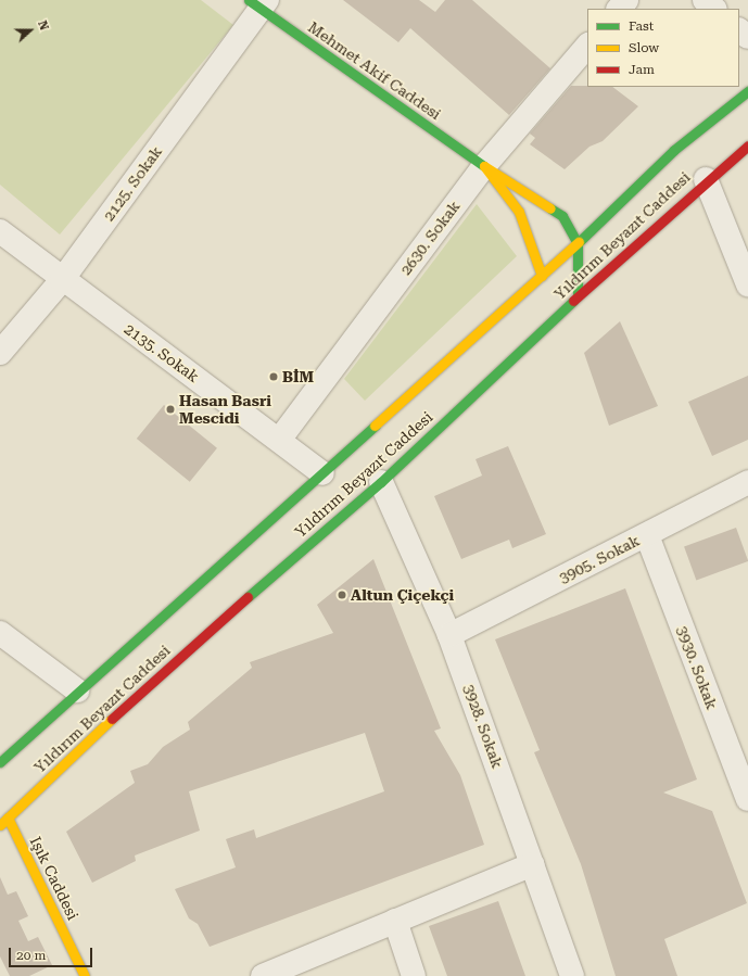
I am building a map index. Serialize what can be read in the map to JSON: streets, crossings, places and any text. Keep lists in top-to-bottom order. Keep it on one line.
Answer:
{"streets":{"main road":["Mehmet Akif Caddesi","Yıldırım Beyazıt Caddesi","Işık Caddesi"],"street":["2125. Sokak","2630. Sokak","2135. Sokak","3905. Sokak","3930. Sokak","3928. Sokak"]},"crossings":[["Mehmet Akif Caddesi","2125. Sokak"],["Mehmet Akif Caddesi","Yıldırım Beyazıt Caddesi"],["Mehmet Akif Caddesi","2630. Sokak"],["2125. Sokak","2135. Sokak"],["Yıldırım Beyazıt Caddesi","2135. Sokak"],["Yıldırım Beyazıt Caddesi","3928. Sokak"],["Yıldırım Beyazıt Caddesi","Işık Caddesi"],["2630. Sokak","2135. Sokak"],["3905. Sokak","3930. Sokak"],["3905. Sokak","3928. Sokak"]],"places":["BİM","Hasan Basri Mescidi","Altun Çiçekçi"],"legend":["Fast","Slow","Jam"],"scale_bar":"20 m","north":"right"}
